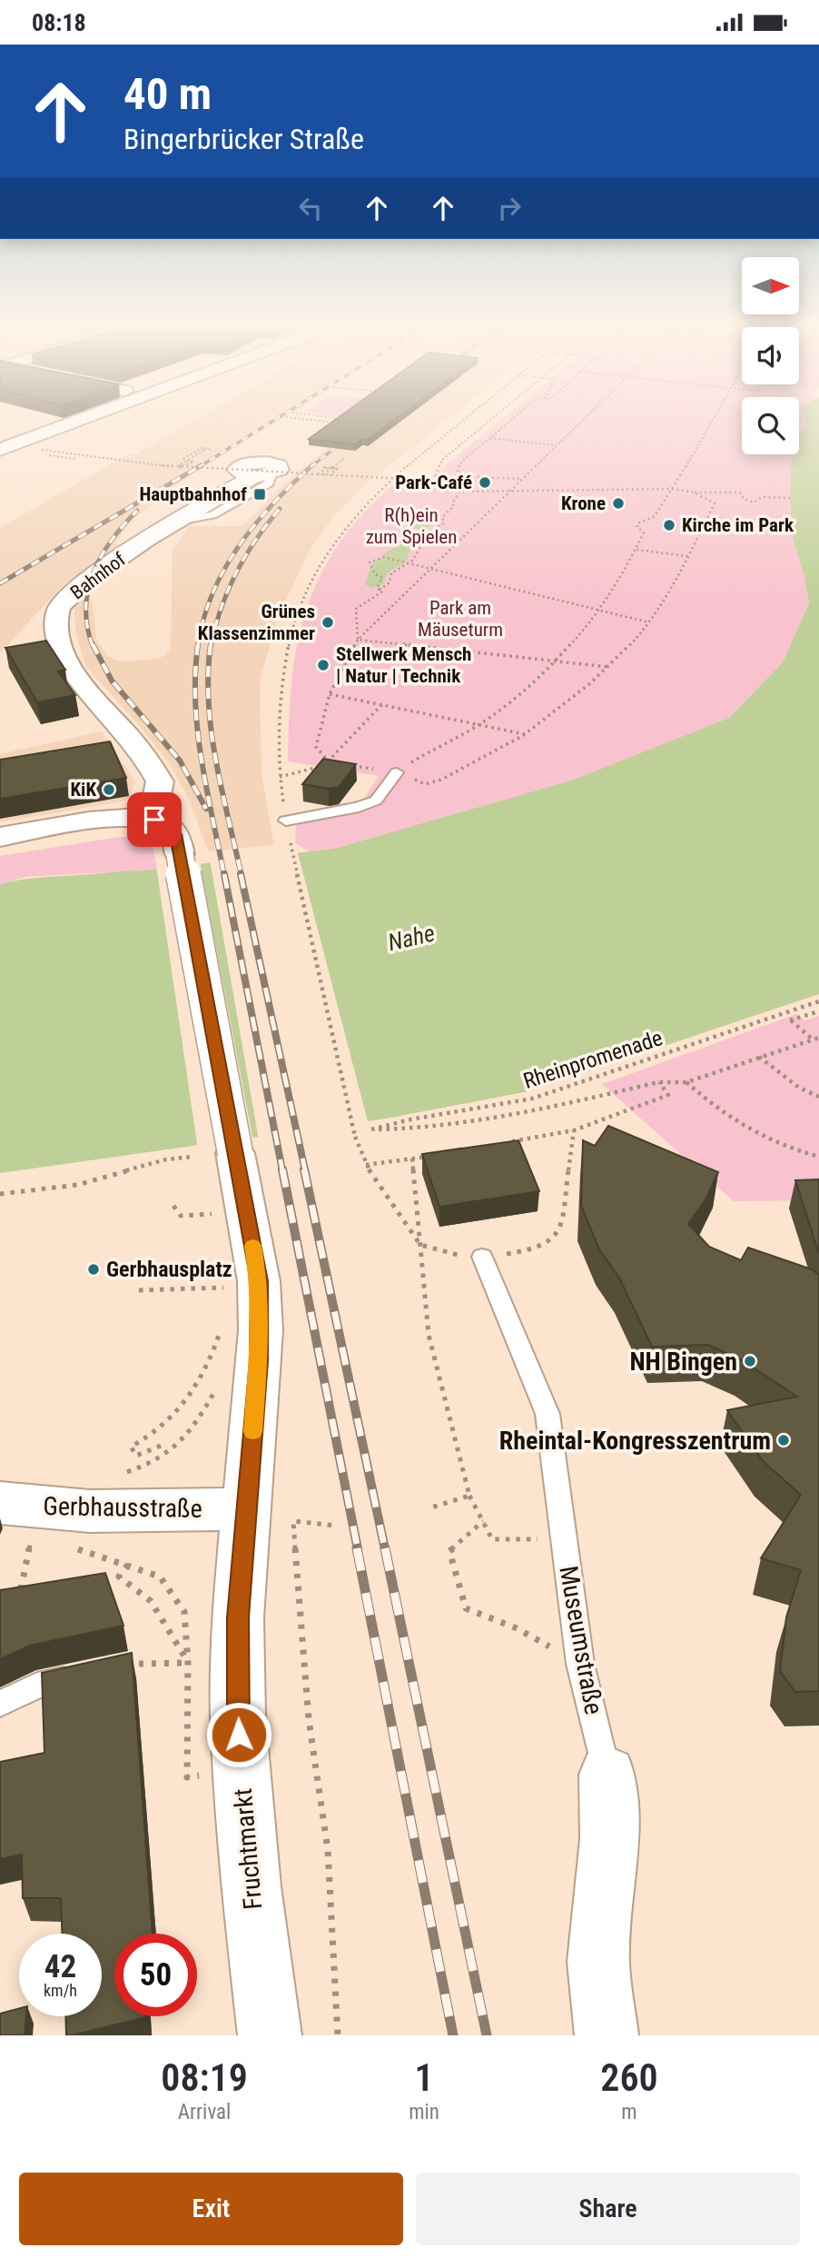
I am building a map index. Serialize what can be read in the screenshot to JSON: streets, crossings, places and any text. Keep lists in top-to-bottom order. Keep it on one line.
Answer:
{"streets":{"main road":["Bahnhof","Gerbhausstraße","Museumstraße","Fruchtmarkt"],"path":["Rheinpromenade"]},"crossings":[["Bahnhof","Fruchtmarkt"],["Gerbhausstraße","Fruchtmarkt"]],"water":["Nahe"],"parks":["R(h)ein zum Spielen","Park am Mäuseturm"],"places":{"other":["Park-Café","Krone","Kirche im Park","Grünes Klassenzimmer","Stellwerk Mensch | Natur | Technik","KiK","Gerbhausplatz","NH Bingen","Rheintal-Kongresszentrum"],"transit":["Hauptbahnhof"]},"north":"right","page":{"status":"08:18","turn":["40 m","Bingerbrücker Straße"],"speed":"42 km/h","limit":"50","eta":["08:19","Arrival","1","min","260","m"],"buttons":["Exit","Share"]}}
